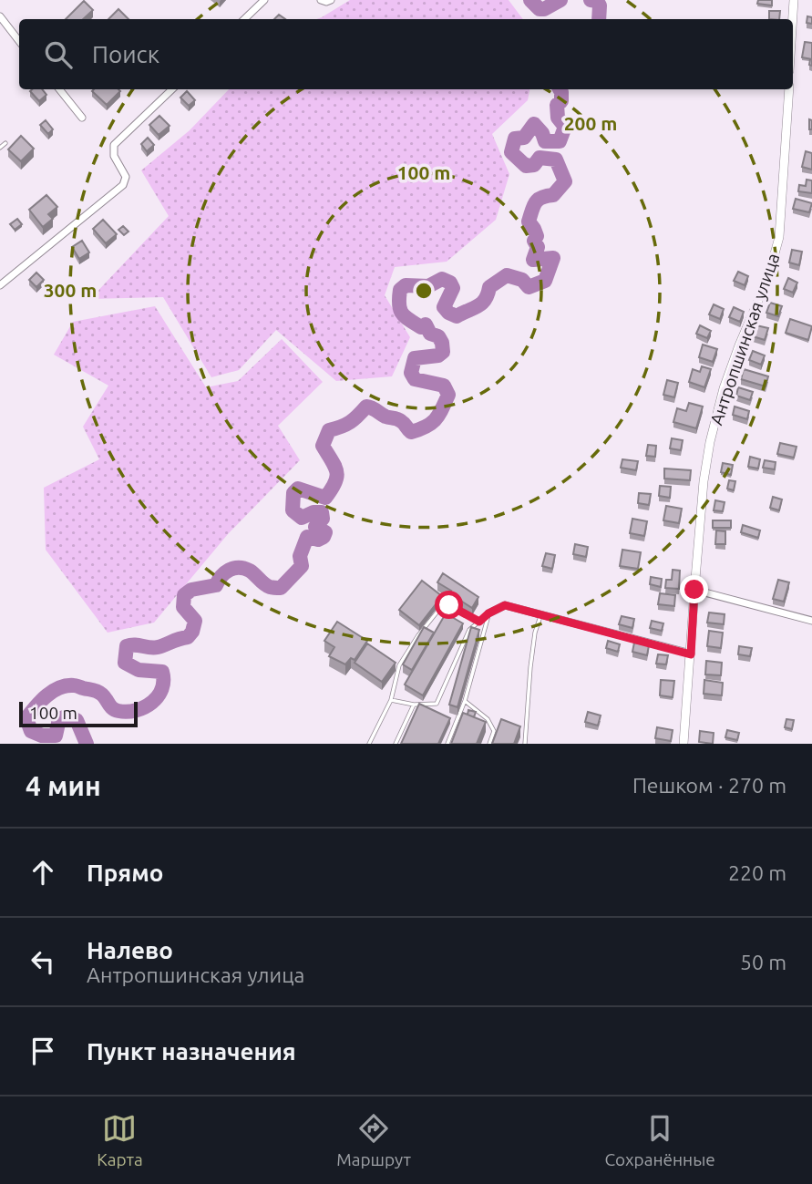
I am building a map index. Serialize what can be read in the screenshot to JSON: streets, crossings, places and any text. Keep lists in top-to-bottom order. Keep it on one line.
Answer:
{"streets":{"street":["Антропшинская улица"]},"scale_bar":"100 m","page":{"search":"Поиск","scale":"100 m","heading":["4 мин","Пешком · 270 m"],"list":[["Прямо","220 m"],["Налево","Антропшинская улица","50 m"],"Пункт назначения"],"nav":["Карта","Маршрут","Сохранённые"]},"rings":["200 m","100 m","300 m"]}
